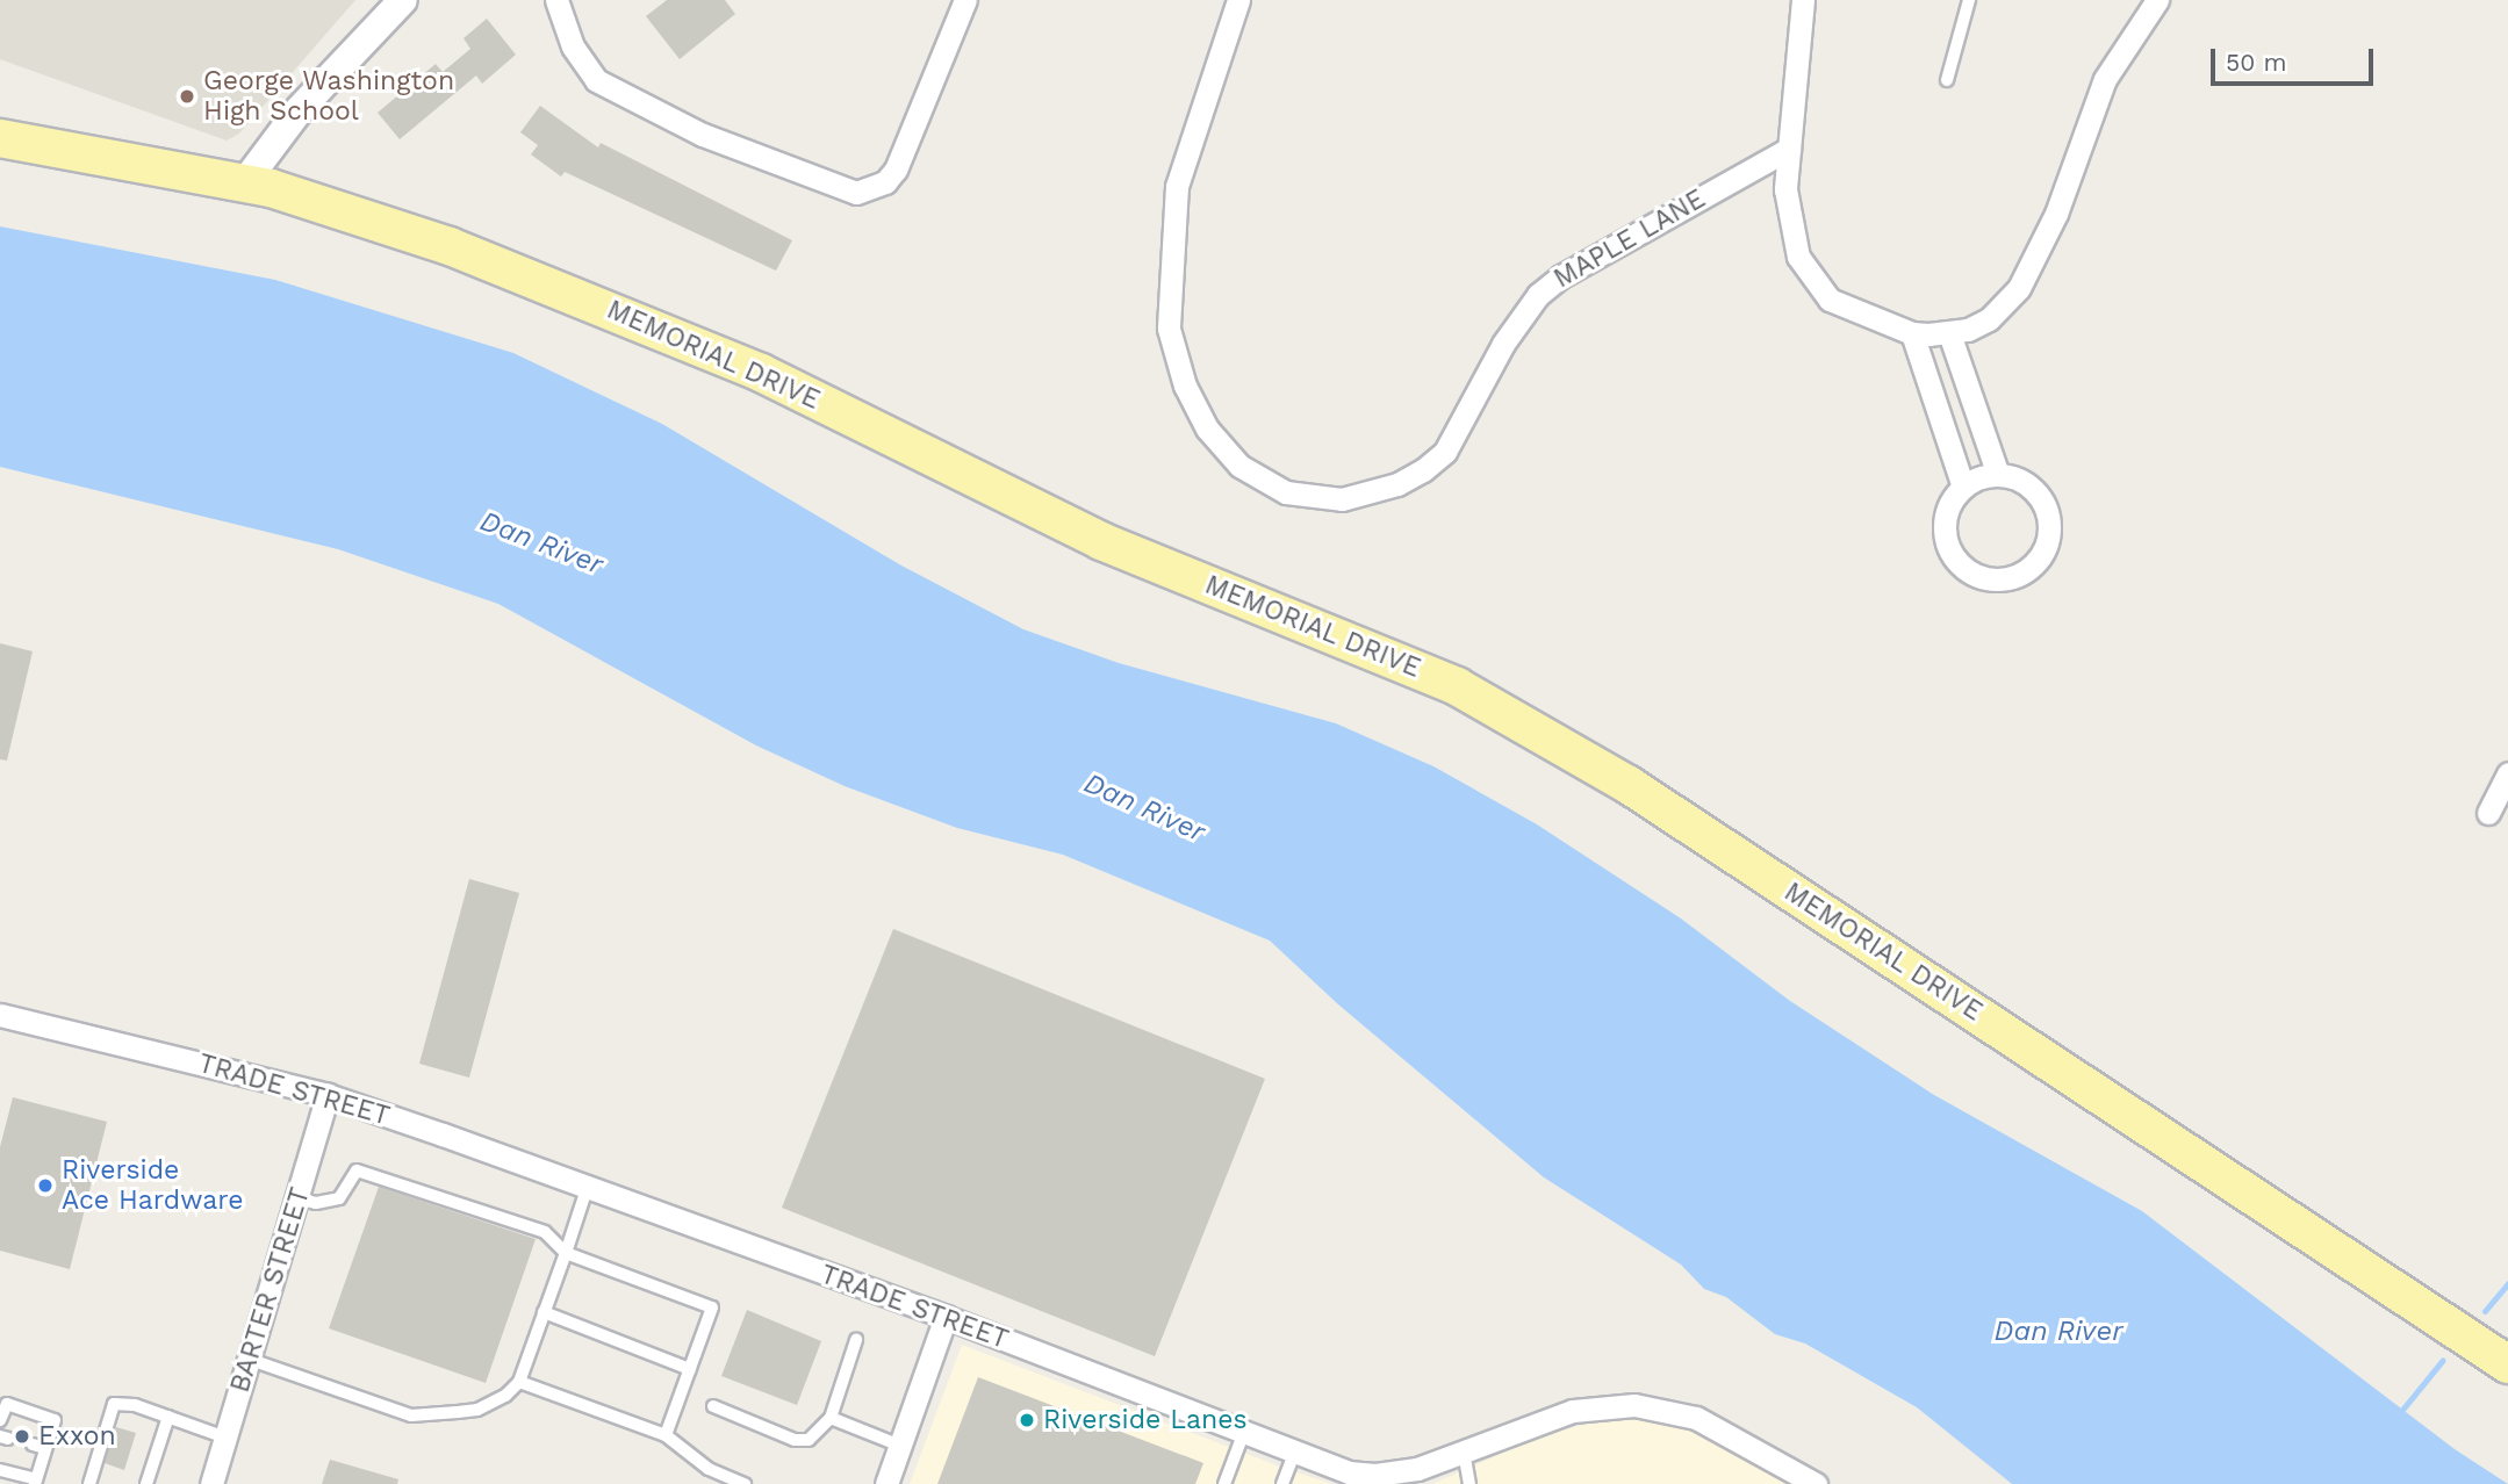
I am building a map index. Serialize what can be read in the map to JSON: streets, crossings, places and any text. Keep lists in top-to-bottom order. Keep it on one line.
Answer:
{"streets":{"main road":["MEMORIAL DRIVE"],"street":["MAPLE LANE","TRADE STREET","BARTER STREET"]},"crossings":[["TRADE STREET","BARTER STREET"]],"water":["Dan River"],"places":["George Washington High School","Riverside Ace Hardware","Riverside Lanes","Exxon"],"scale_bar":"50 m"}
